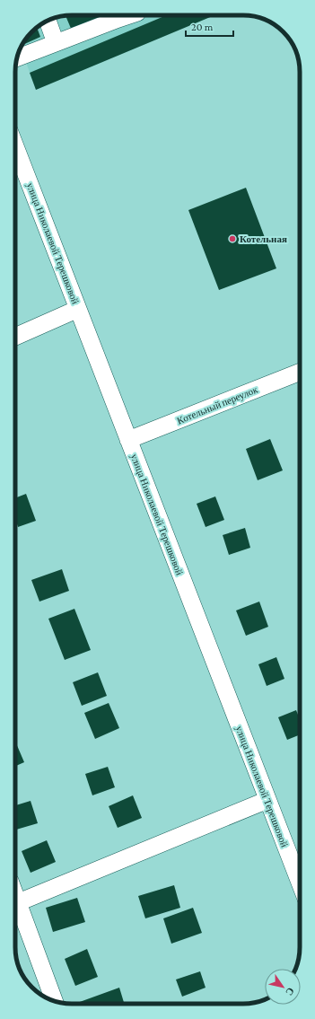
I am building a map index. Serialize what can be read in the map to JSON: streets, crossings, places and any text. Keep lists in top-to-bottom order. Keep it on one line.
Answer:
{"streets":{"street":["улица Николаевой Терешковой","Котельный переулок"]},"crossings":[["улица Николаевой Терешковой","Котельный переулок"]],"places":["Котельная"],"scale_bar":"20 m","north":"bottom right"}
